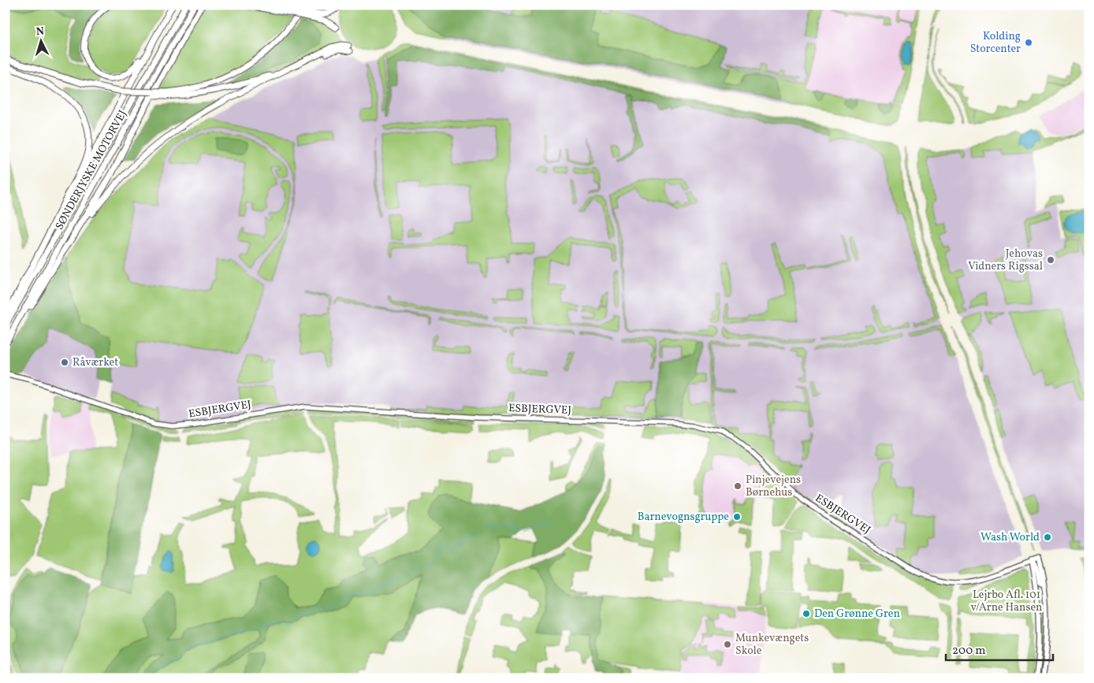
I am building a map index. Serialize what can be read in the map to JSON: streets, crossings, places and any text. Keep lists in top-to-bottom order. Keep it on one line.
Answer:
{"streets":{"highway":["SØNDERJYSKE MOTORVEJ"],"main road":["ESBJERGVEJ"]},"parks":["Lejrbo Afl. 101 v/Arne Hansen"],"places":["Kolding Storcenter","Jehovas Vidners Rigssal","Råværket","Pinjevejens Børnehus","Barnevognsgruppe","Wash World","Den Grønne Gren","Munkevængets Skole"],"scale_bar":"200 m","north":"top"}
